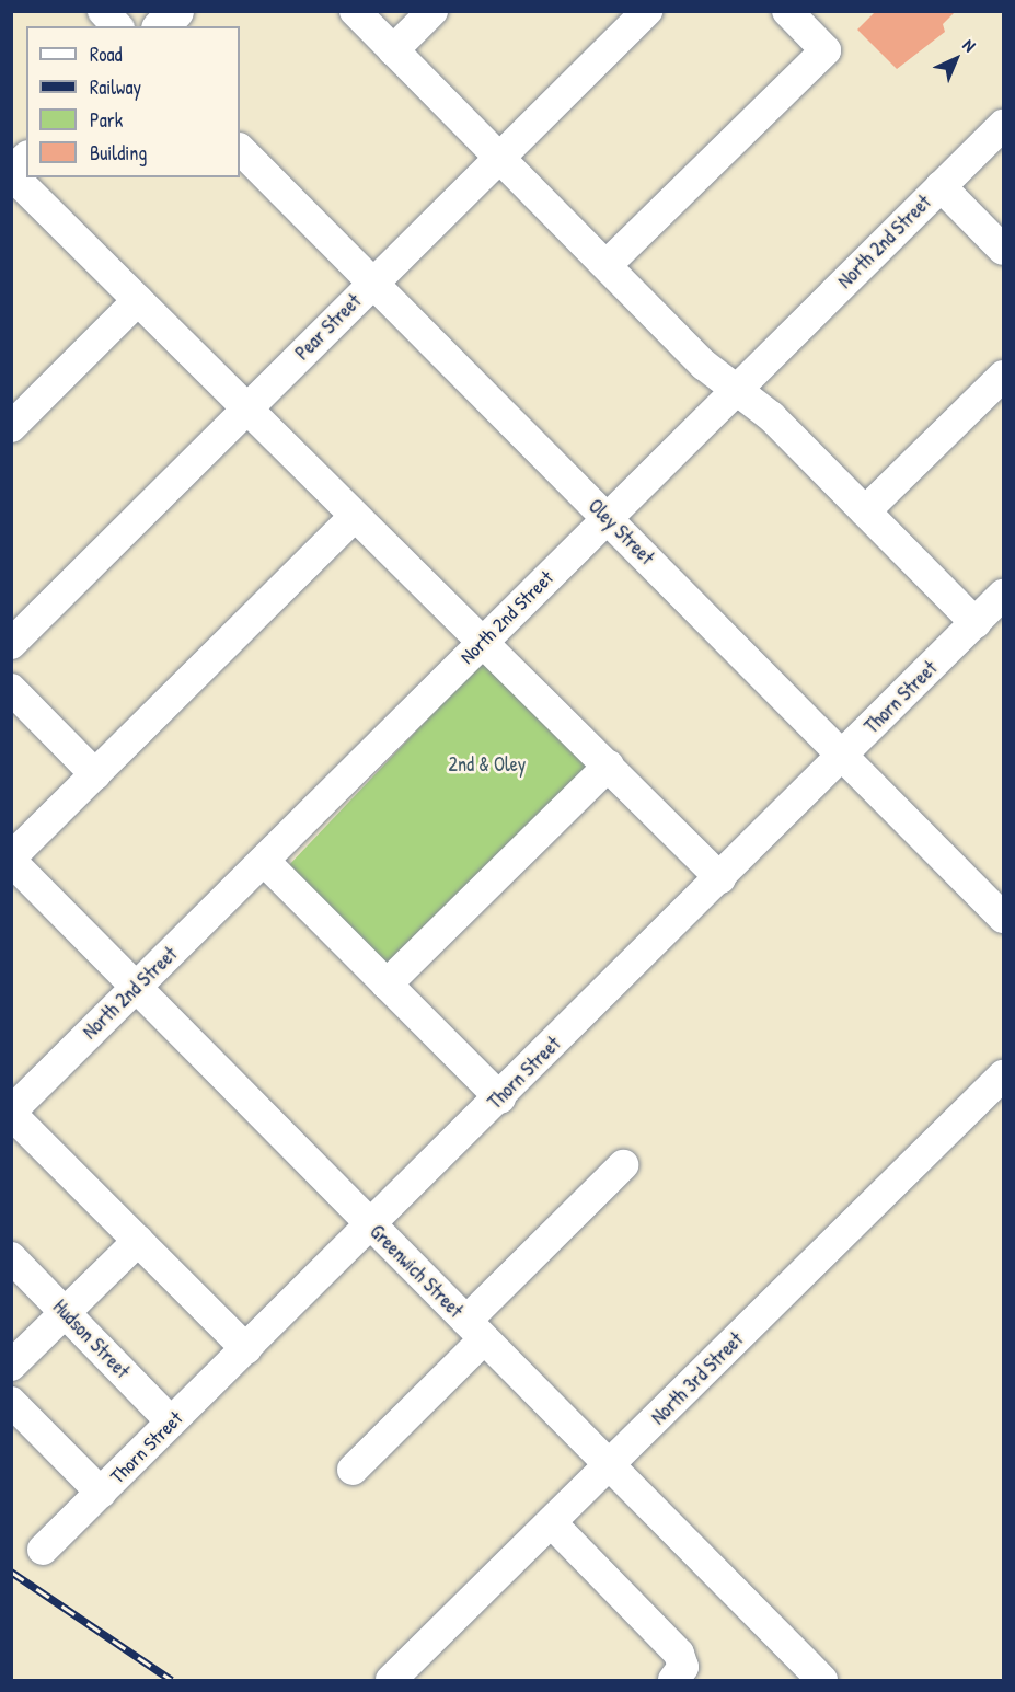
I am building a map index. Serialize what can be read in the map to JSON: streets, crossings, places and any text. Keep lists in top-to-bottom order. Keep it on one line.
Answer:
{"streets":{"street":["North 2nd Street","Pear Street","Oley Street","Thorn Street","Greenwich Street","Hudson Street","North 3rd Street"]},"crossings":[["North 2nd Street","Oley Street"],["North 2nd Street","Greenwich Street"],["Pear Street","Oley Street"],["Oley Street","Thorn Street"],["Thorn Street","Greenwich Street"],["Thorn Street","Hudson Street"],["Greenwich Street","North 3rd Street"]],"parks":["2nd & Oley"],"legend":["Road","Railway","Park","Building"],"north":"top right"}
